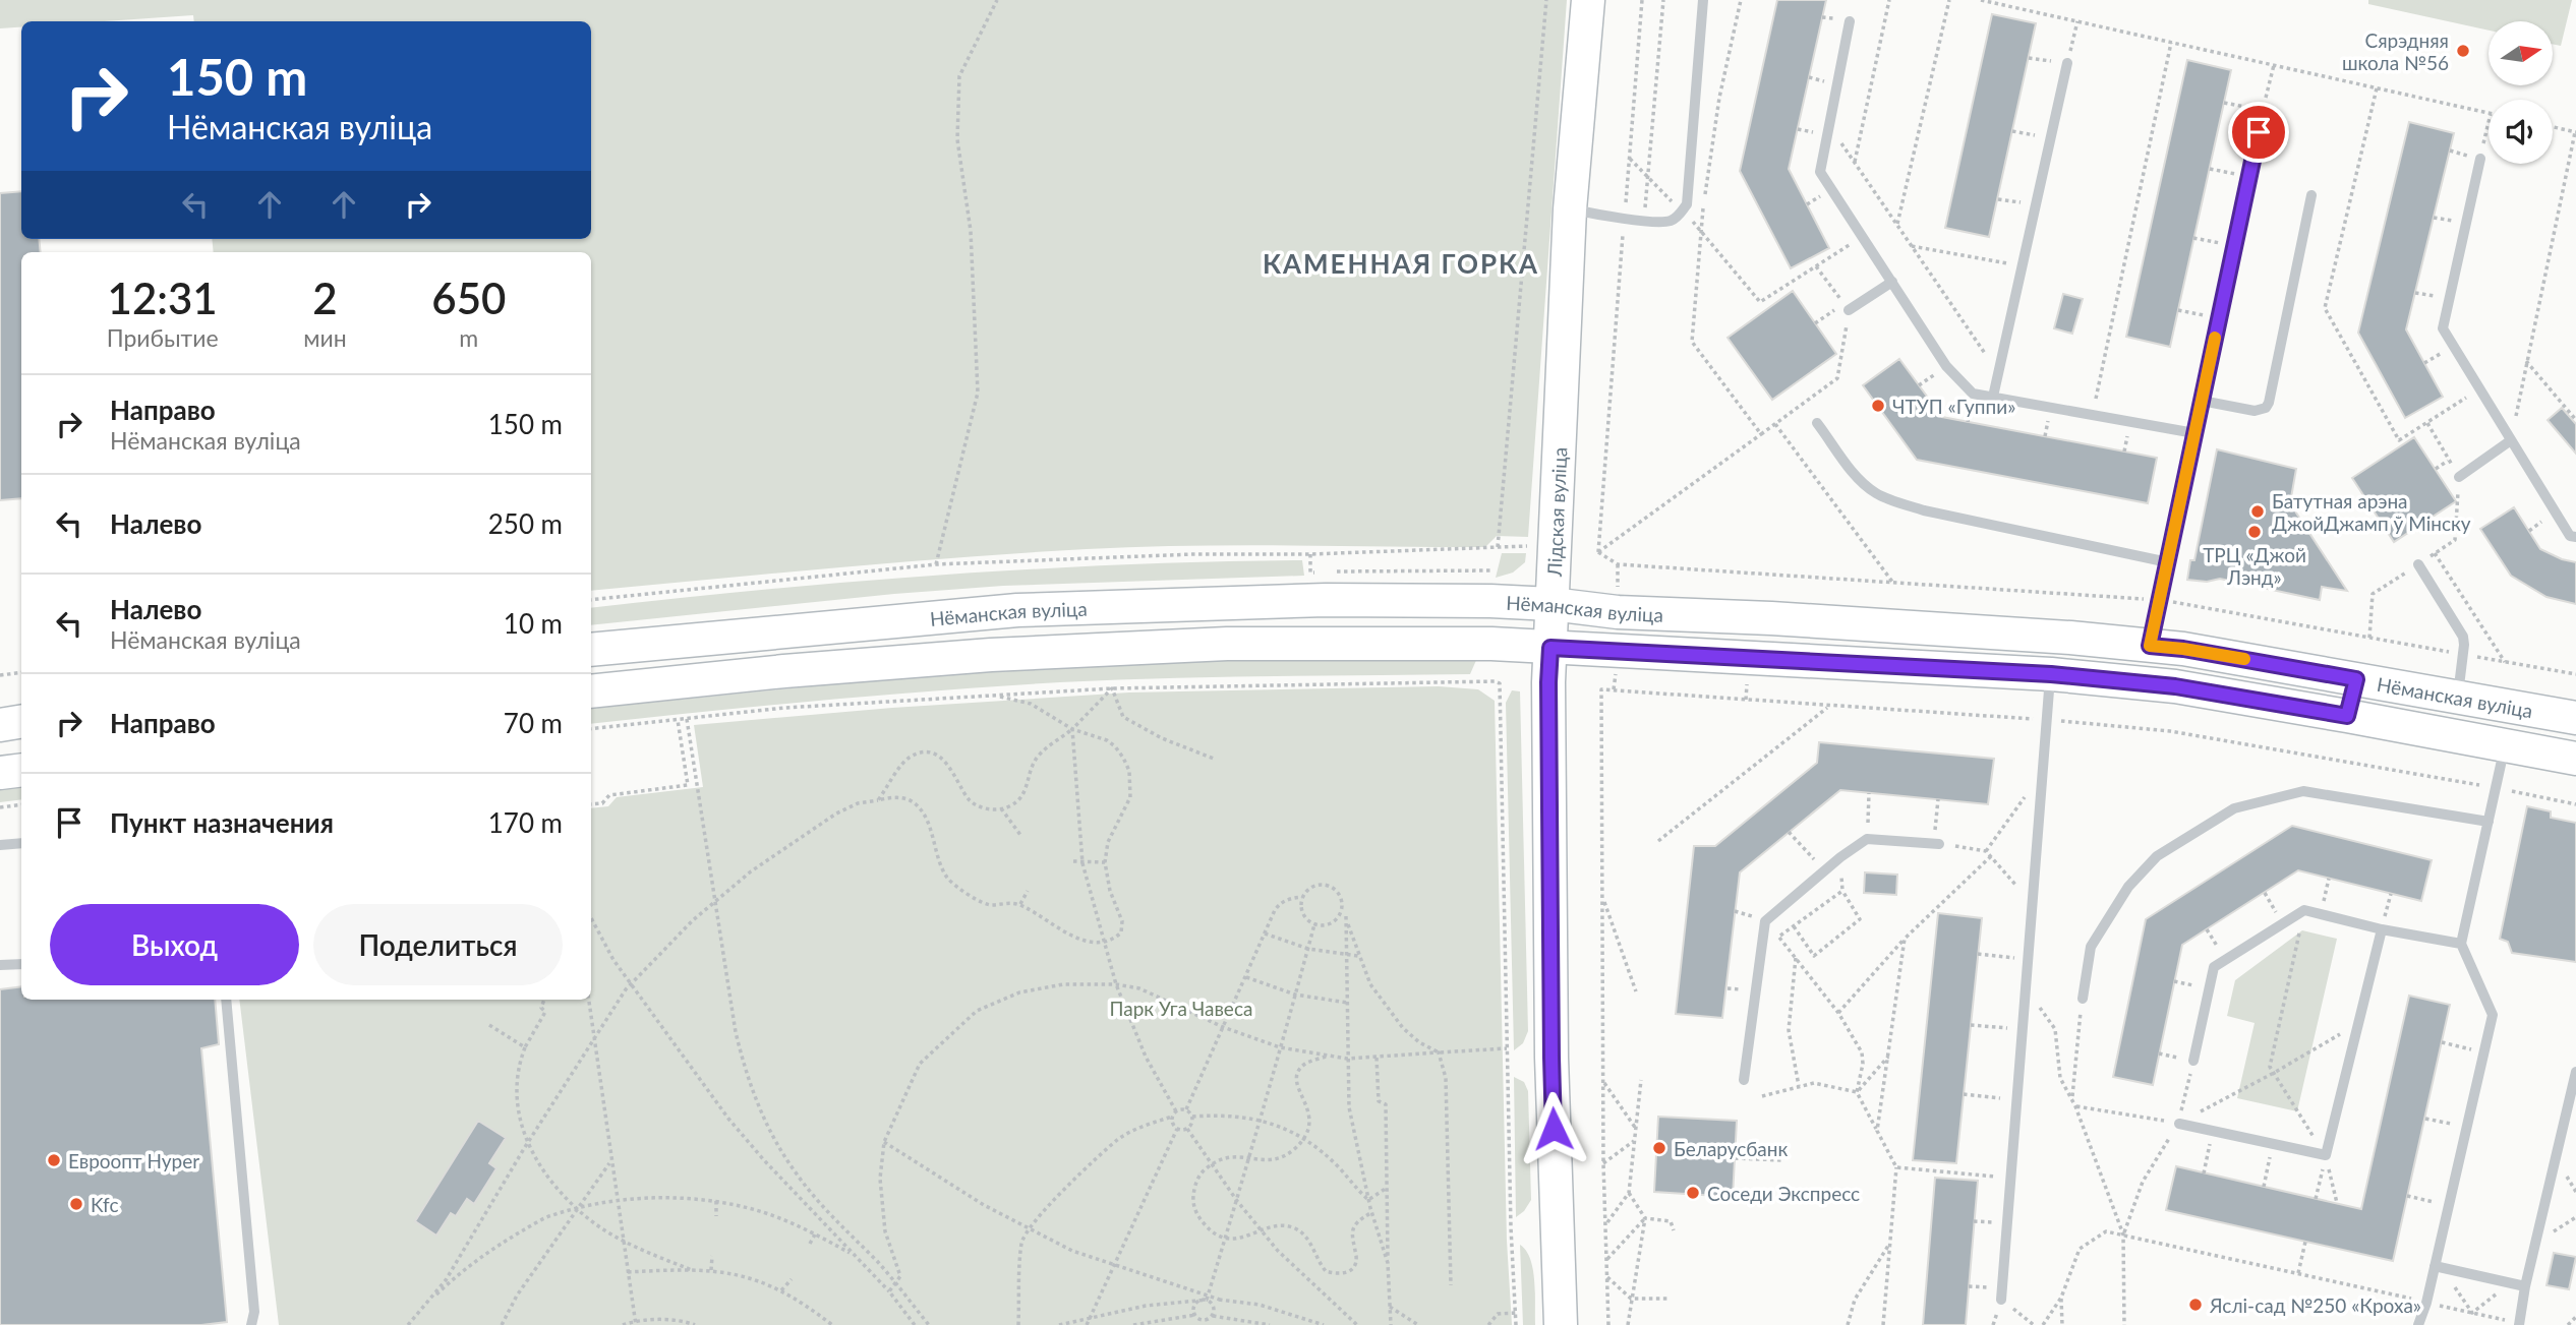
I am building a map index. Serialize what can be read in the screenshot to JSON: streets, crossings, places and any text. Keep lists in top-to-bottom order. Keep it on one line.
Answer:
{"streets":{"main road":["Лідская вуліца","Нёманская вуліца"]},"crossings":[["Лідская вуліца","Нёманская вуліца"]],"districts":["КАМЕННАЯ ГОРКА"],"parks":["Парк Уга Чавеса"],"places":["Сярэдняя школа №56","ЧТУП «Гуппи»","Батутная арэна ДжойДжамп ў Мінску","ТРЦ «Джой Лэнд»","Беларусбанк","Евроопт Hyper","Соседи Экспресс","Kfc","Яслі-сад №250 «Кроха»"],"north":"right","page":{"turn":["150 m","Нёманская вуліца"],"eta":["12:31","Прибытие","2","мин","650","m"],"list":[{"name":"Направо","note":"Нёманская вуліца","value":"150 m"},{"name":"Налево","value":"250 m"},{"name":"Налево","note":"Нёманская вуліца","value":"10 m"},{"name":"Направо","value":"70 m"},{"name":"Пункт назначения","value":"170 m"}],"buttons":["Выход","Поделиться"]}}
